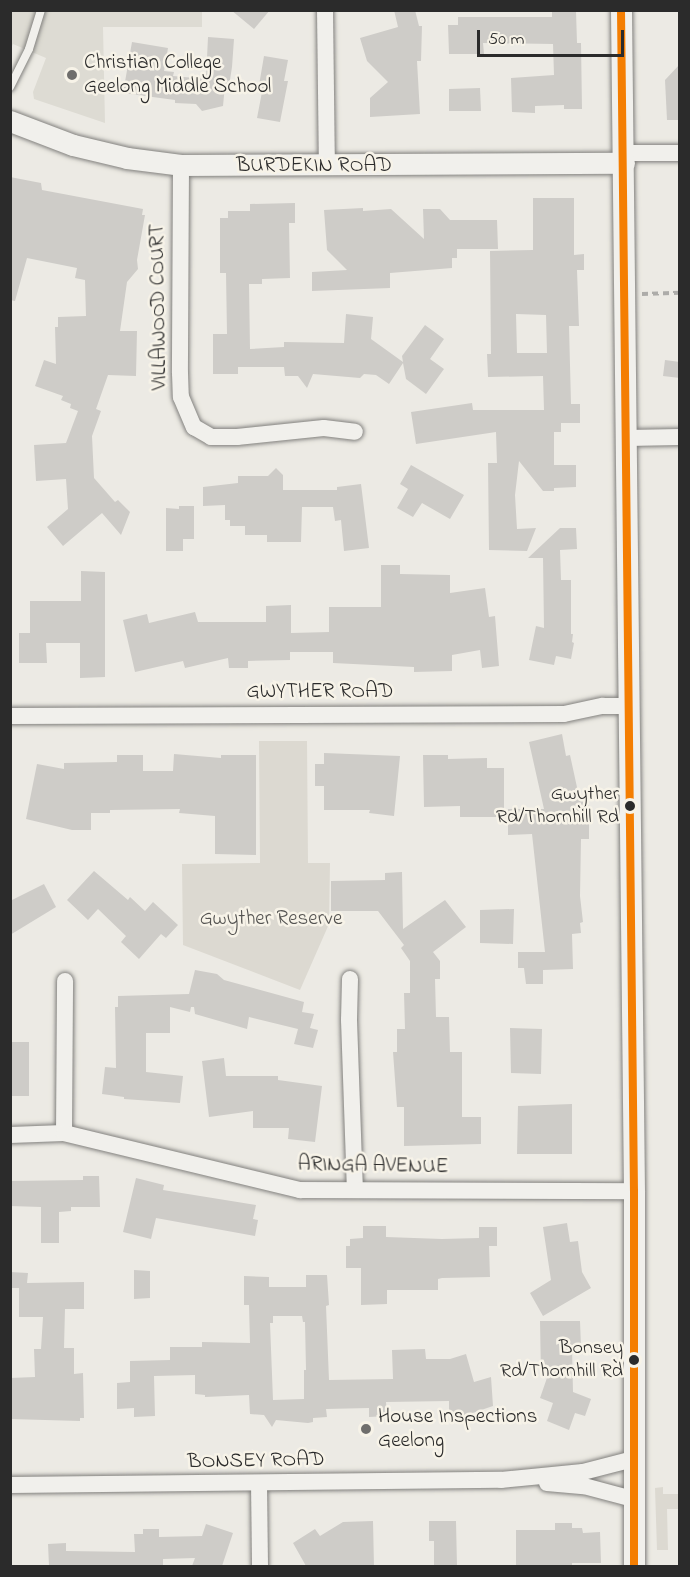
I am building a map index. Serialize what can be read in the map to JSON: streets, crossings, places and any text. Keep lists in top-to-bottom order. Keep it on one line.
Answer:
{"streets":{"street":["BURDEKIN ROAD","VILLAWOOD COURT","GWYTHER ROAD","ARINGA AVENUE","BONSEY ROAD"]},"crossings":[["BURDEKIN ROAD","VILLAWOOD COURT"]],"parks":["Gwyther Reserve"],"places":["Christian College Geelong Middle School","Gwyther Rd/Thornhill Rd","Bonsey Rd/Thornhill Rd","House Inspections Geelong"],"scale_bar":"50 m"}
